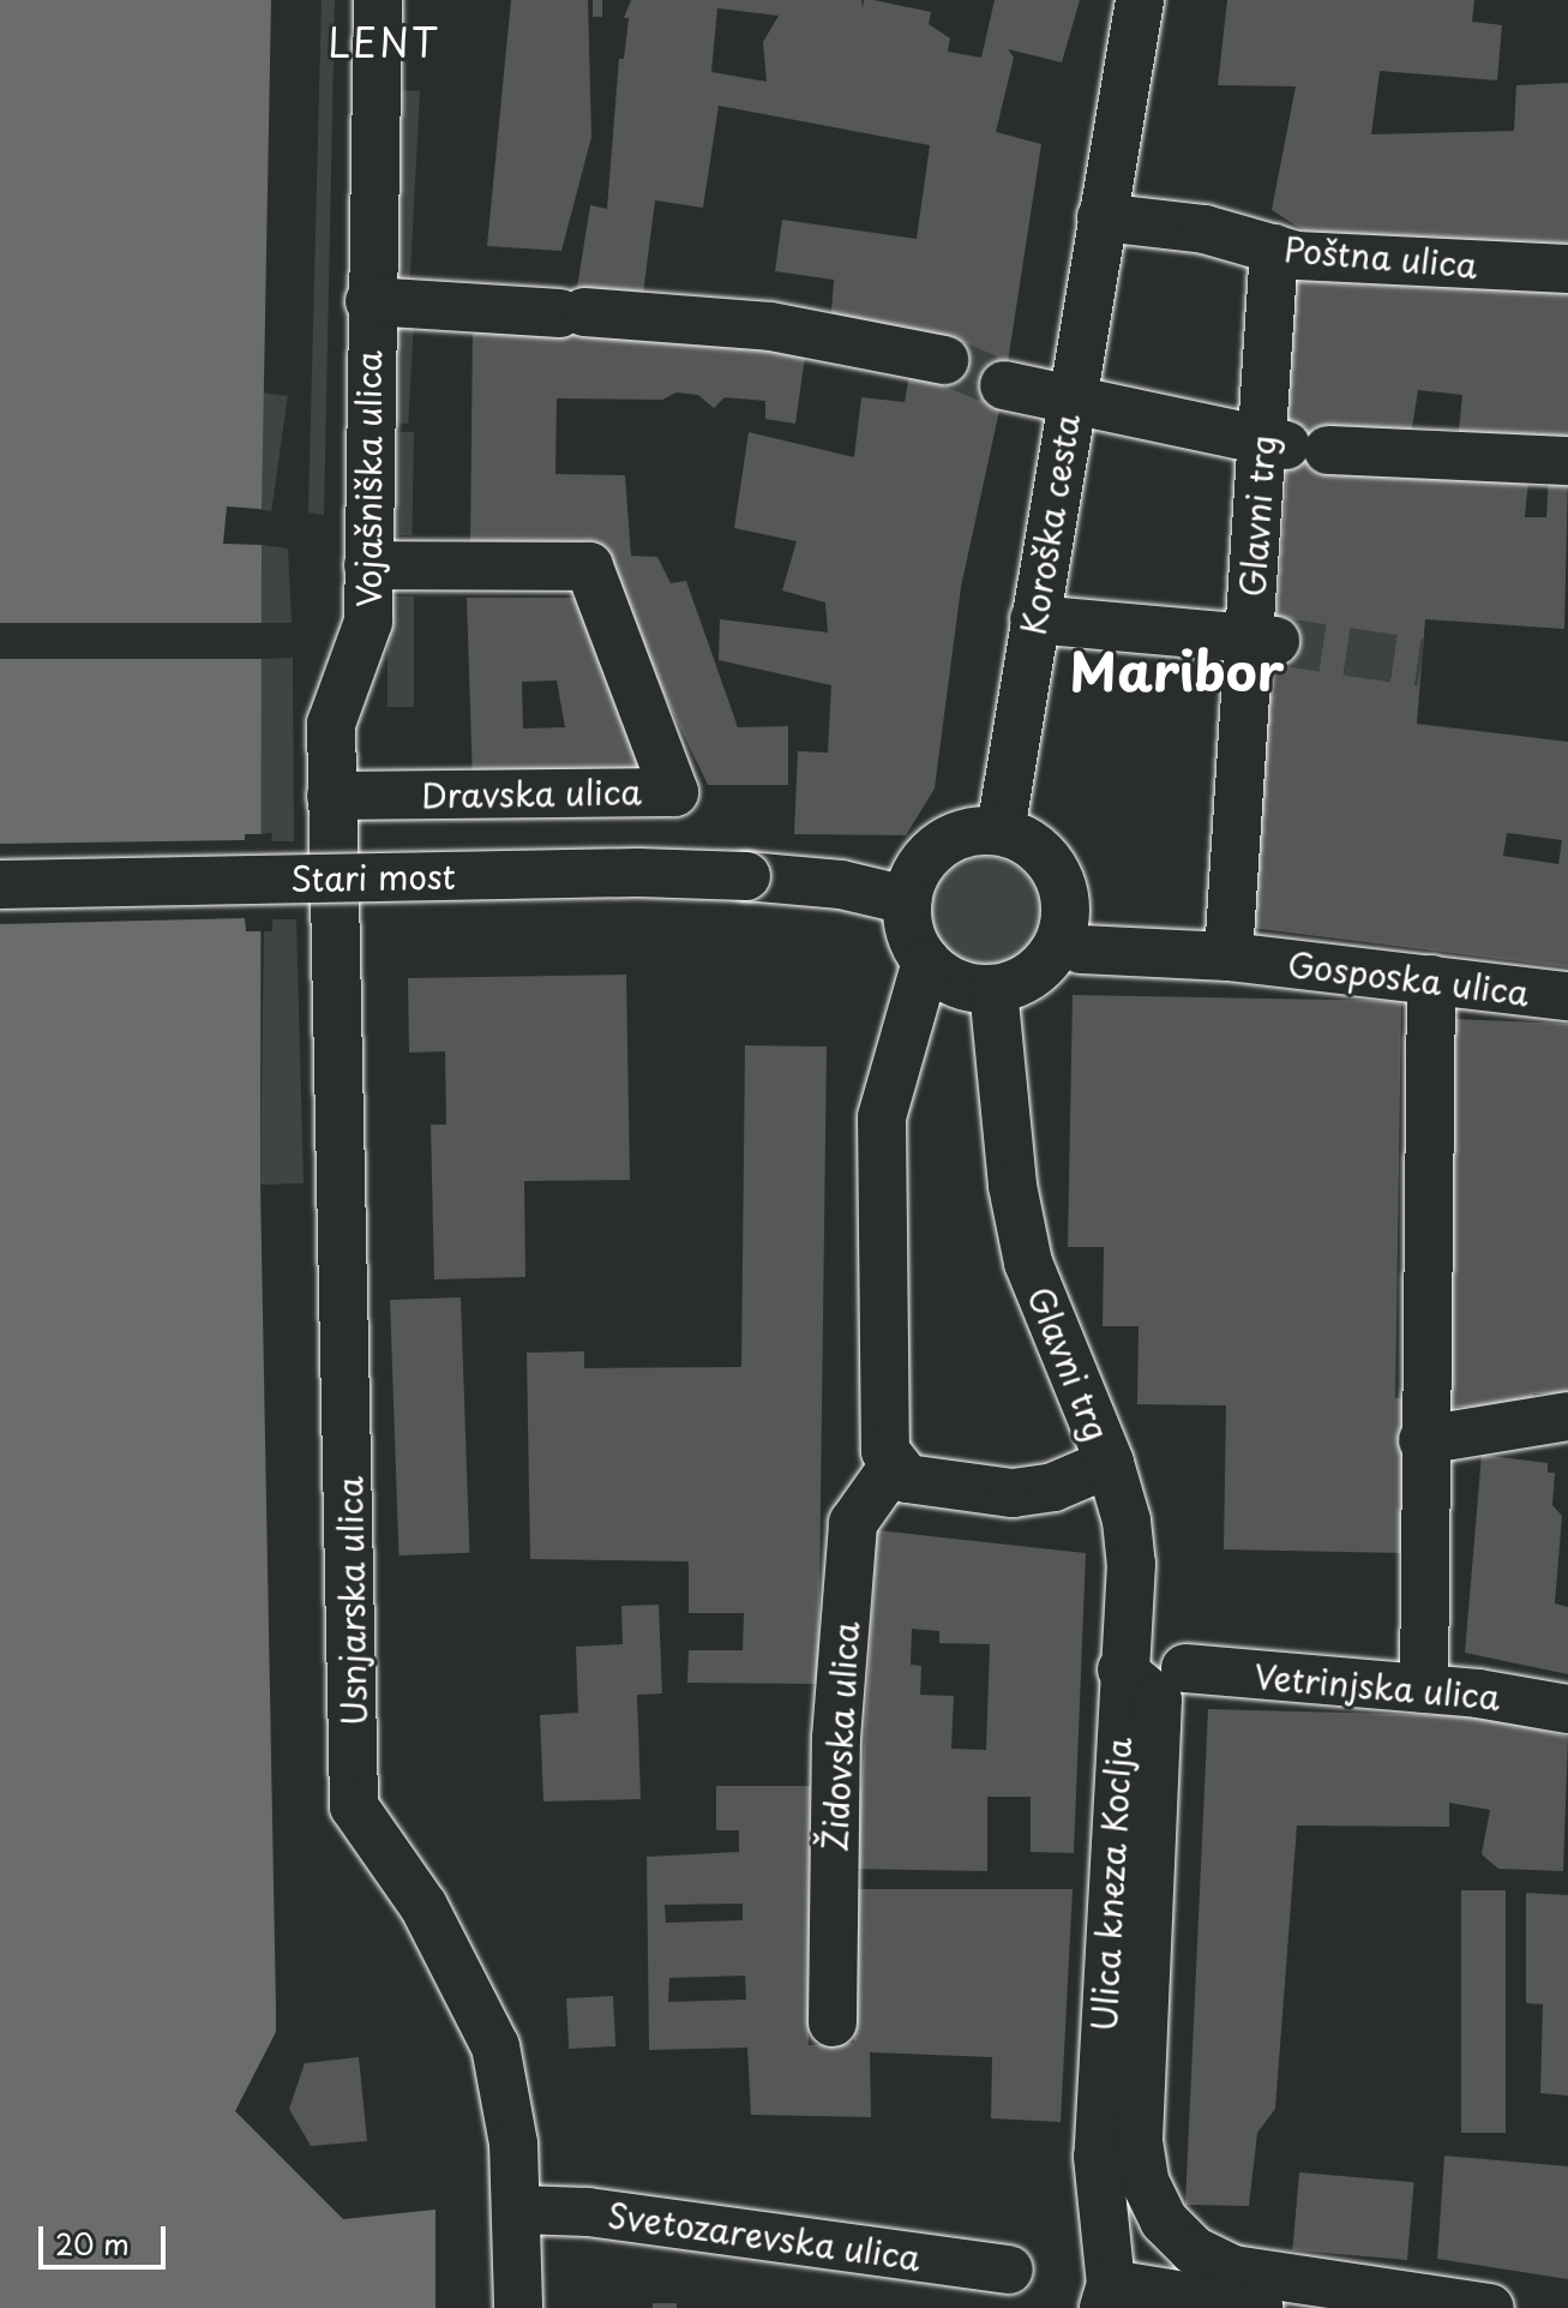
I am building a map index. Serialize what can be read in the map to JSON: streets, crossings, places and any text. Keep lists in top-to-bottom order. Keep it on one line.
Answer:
{"streets":{"street":["Poštna ulica","Vojašniška ulica","Glavni trg","Koroška cesta","Dravska ulica","Stari most","Gosposka ulica","Usnjarska ulica","Vetrinjska ulica","Židovska ulica","Ulica kneza Koclja","Svetozarevska ulica"]},"crossings":[["Poštna ulica","Glavni trg"],["Poštna ulica","Koroška cesta"],["Vojašniška ulica","Dravska ulica"],["Vojašniška ulica","Usnjarska ulica"],["Glavni trg","Koroška cesta"],["Glavni trg","Stari most"],["Glavni trg","Gosposka ulica"],["Glavni trg","Židovska ulica"],["Glavni trg","Ulica kneza Koclja"],["Koroška cesta","Stari most"],["Usnjarska ulica","Svetozarevska ulica"]],"districts":["LENT","Maribor"],"scale_bar":"20 m"}
